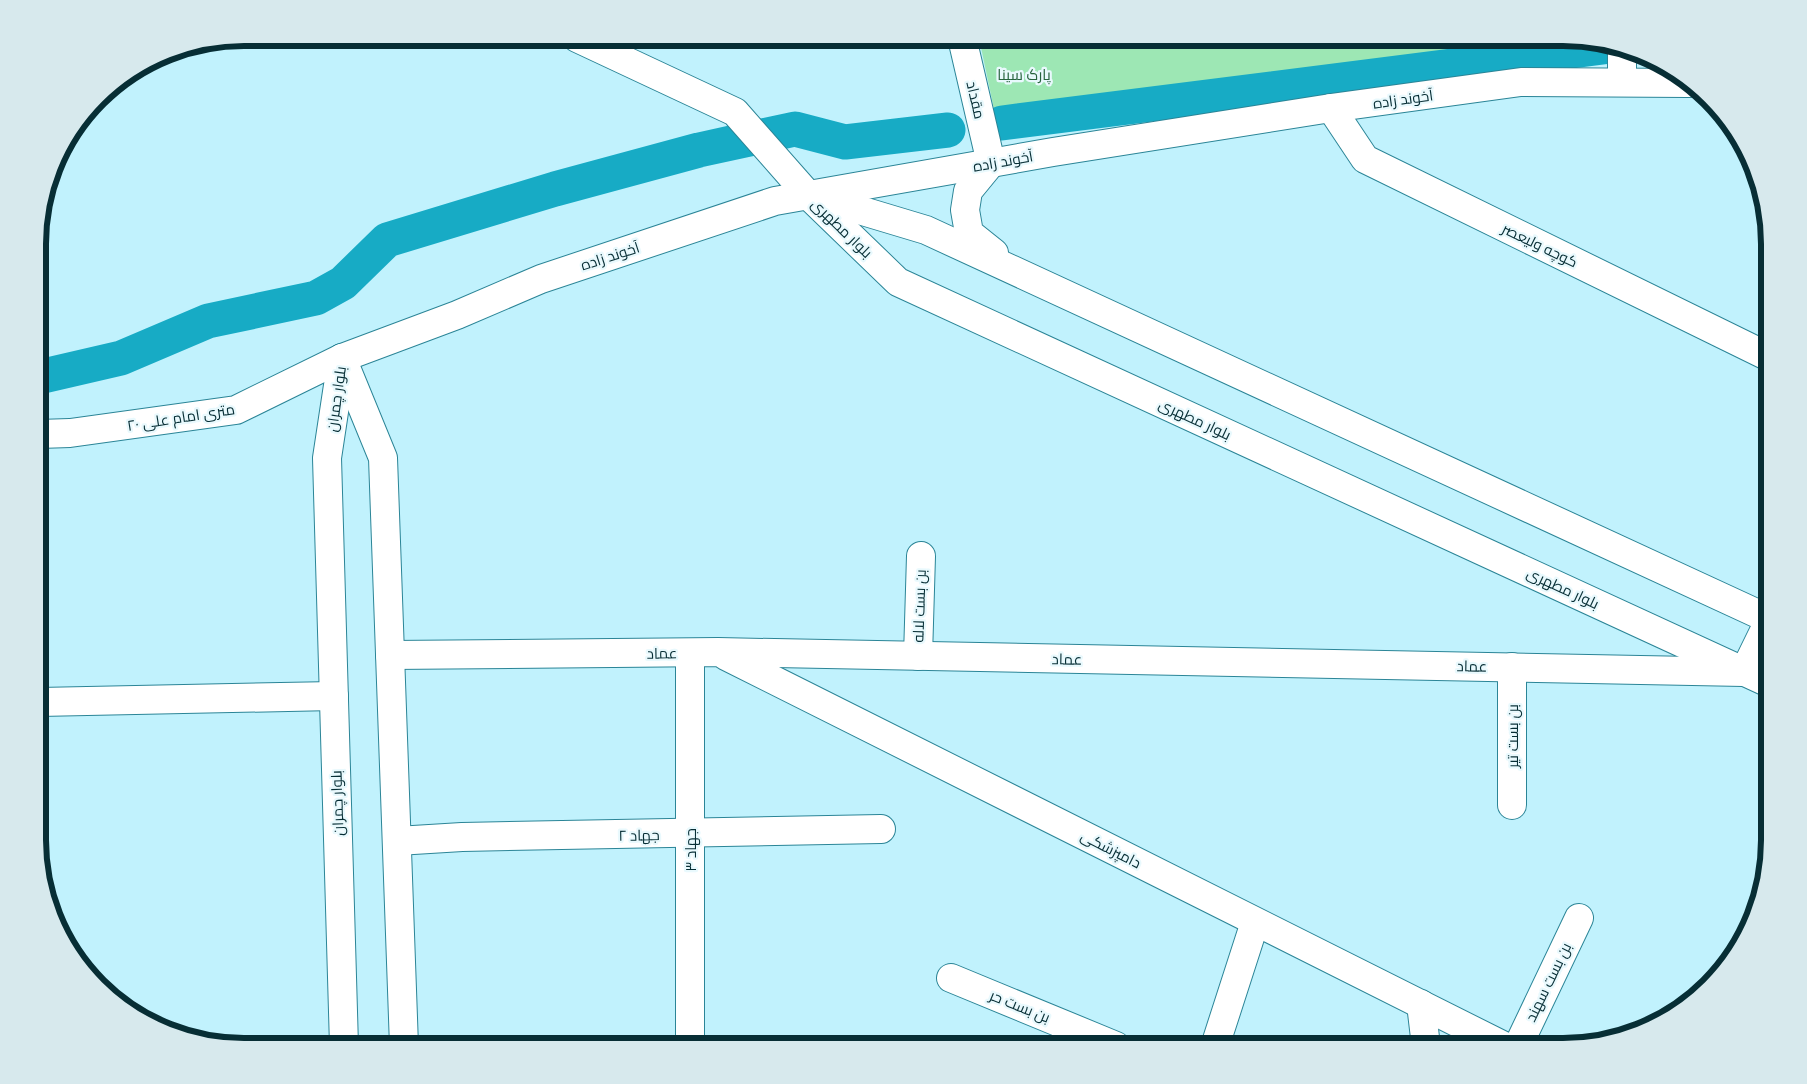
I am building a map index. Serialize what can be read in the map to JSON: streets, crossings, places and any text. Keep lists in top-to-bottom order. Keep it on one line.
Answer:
{"streets":{"street":["آخوند زاده","مقداد","بلوار مطهری","کوچه ولیعصر","بلوار چمران","۲۰ متری امام علی","بن بست لاله","عماد","بن بست تیر","جهاد ۲","دامپزشکی","جهاد ۳","بن بست سهند","بن بست حر"]},"crossings":[["آخوند زاده","مقداد"],["آخوند زاده","بلوار مطهری"],["آخوند زاده","کوچه ولیعصر"],["آخوند زاده","بلوار چمران"],["آخوند زاده","۲۰ متری امام علی"],["بلوار مطهری","عماد"],["بلوار چمران","۲۰ متری امام علی"],["بلوار چمران","عماد"],["بلوار چمران","جهاد ۲"],["بن بست لاله","عماد"],["عماد","بن بست تیر"],["عماد","دامپزشکی"],["عماد","جهاد ۳"],["جهاد ۲","جهاد ۳"]],"parks":["پارک سینا"]}
